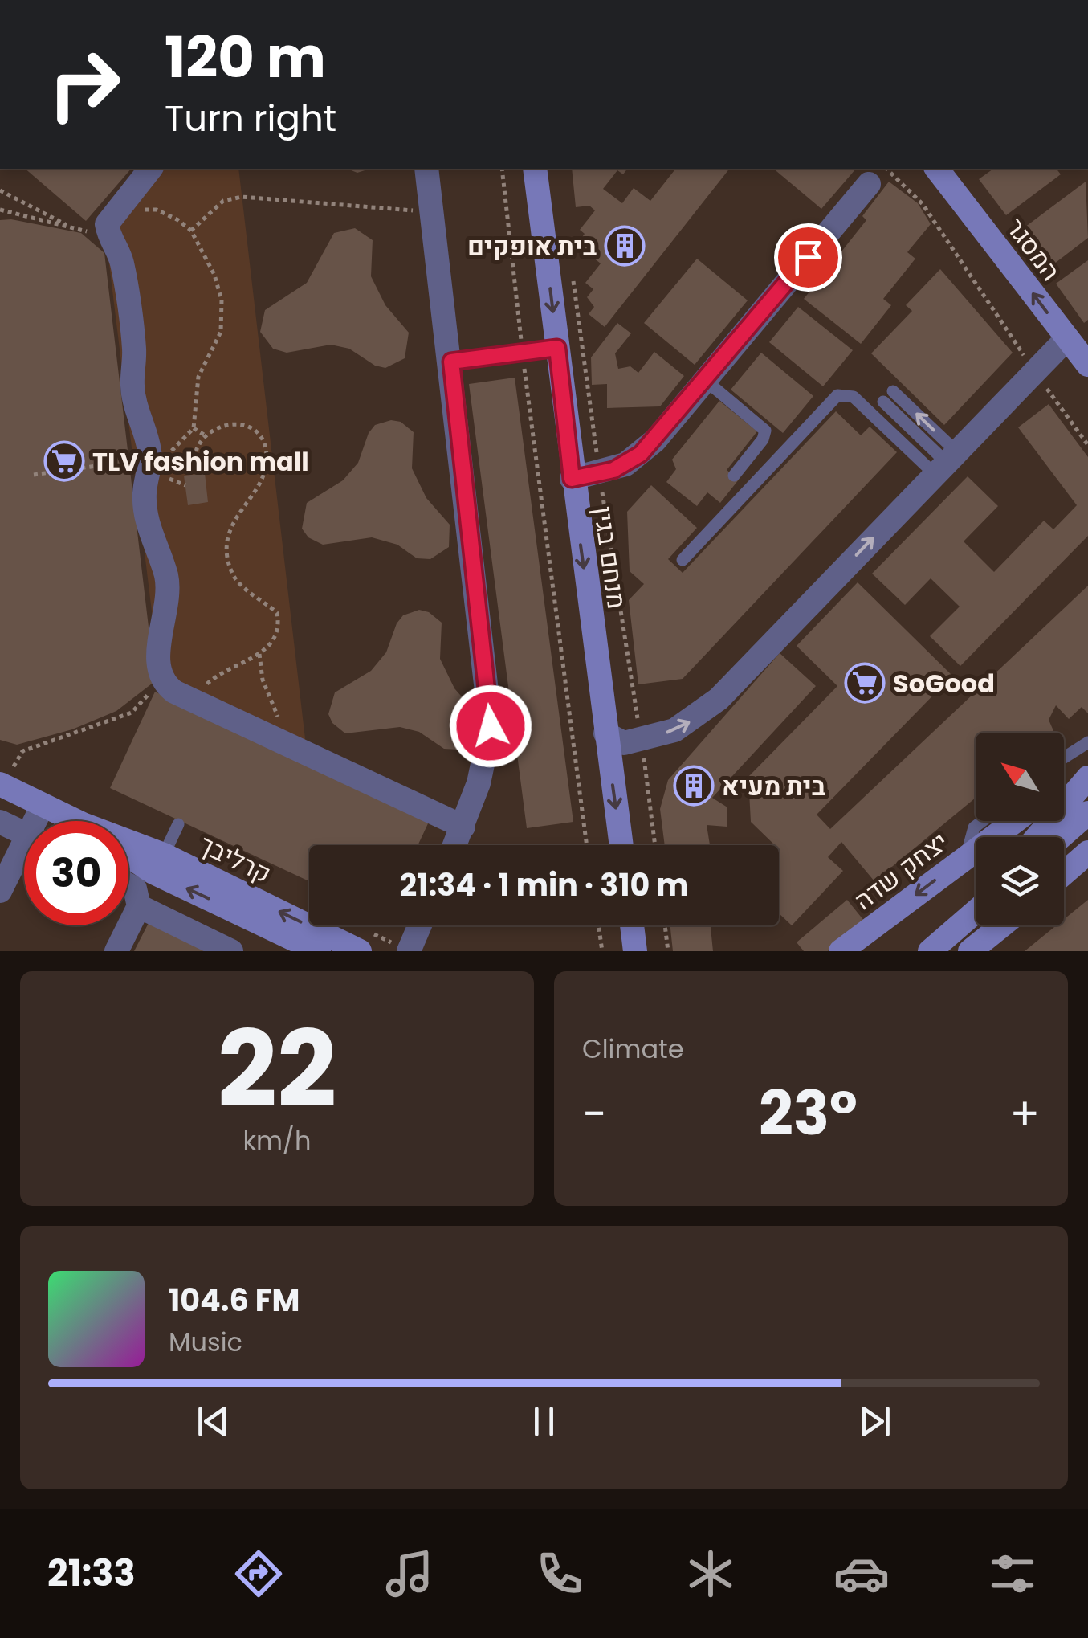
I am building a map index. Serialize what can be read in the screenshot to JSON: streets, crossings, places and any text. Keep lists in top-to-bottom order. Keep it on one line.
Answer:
{"streets":{"street":["המסגר","מנחם בגין","קרליבך","יצחק שדה"]},"one_way":["המסגר"],"places":{"building":["בית אופקים","בית מעיא"],"supermarket":["TLV fashion mall","SoGood"]},"north":"top left","page":{"turn":["120 m","Turn right"],"limit":"30","trip":"21:34 · 1 min · 310 m","tile":[["22","km/h"],"Climate"],"heat":["−","23°","+"],"song":["104.6 FM","Music"],"tabs":"21:33"}}
